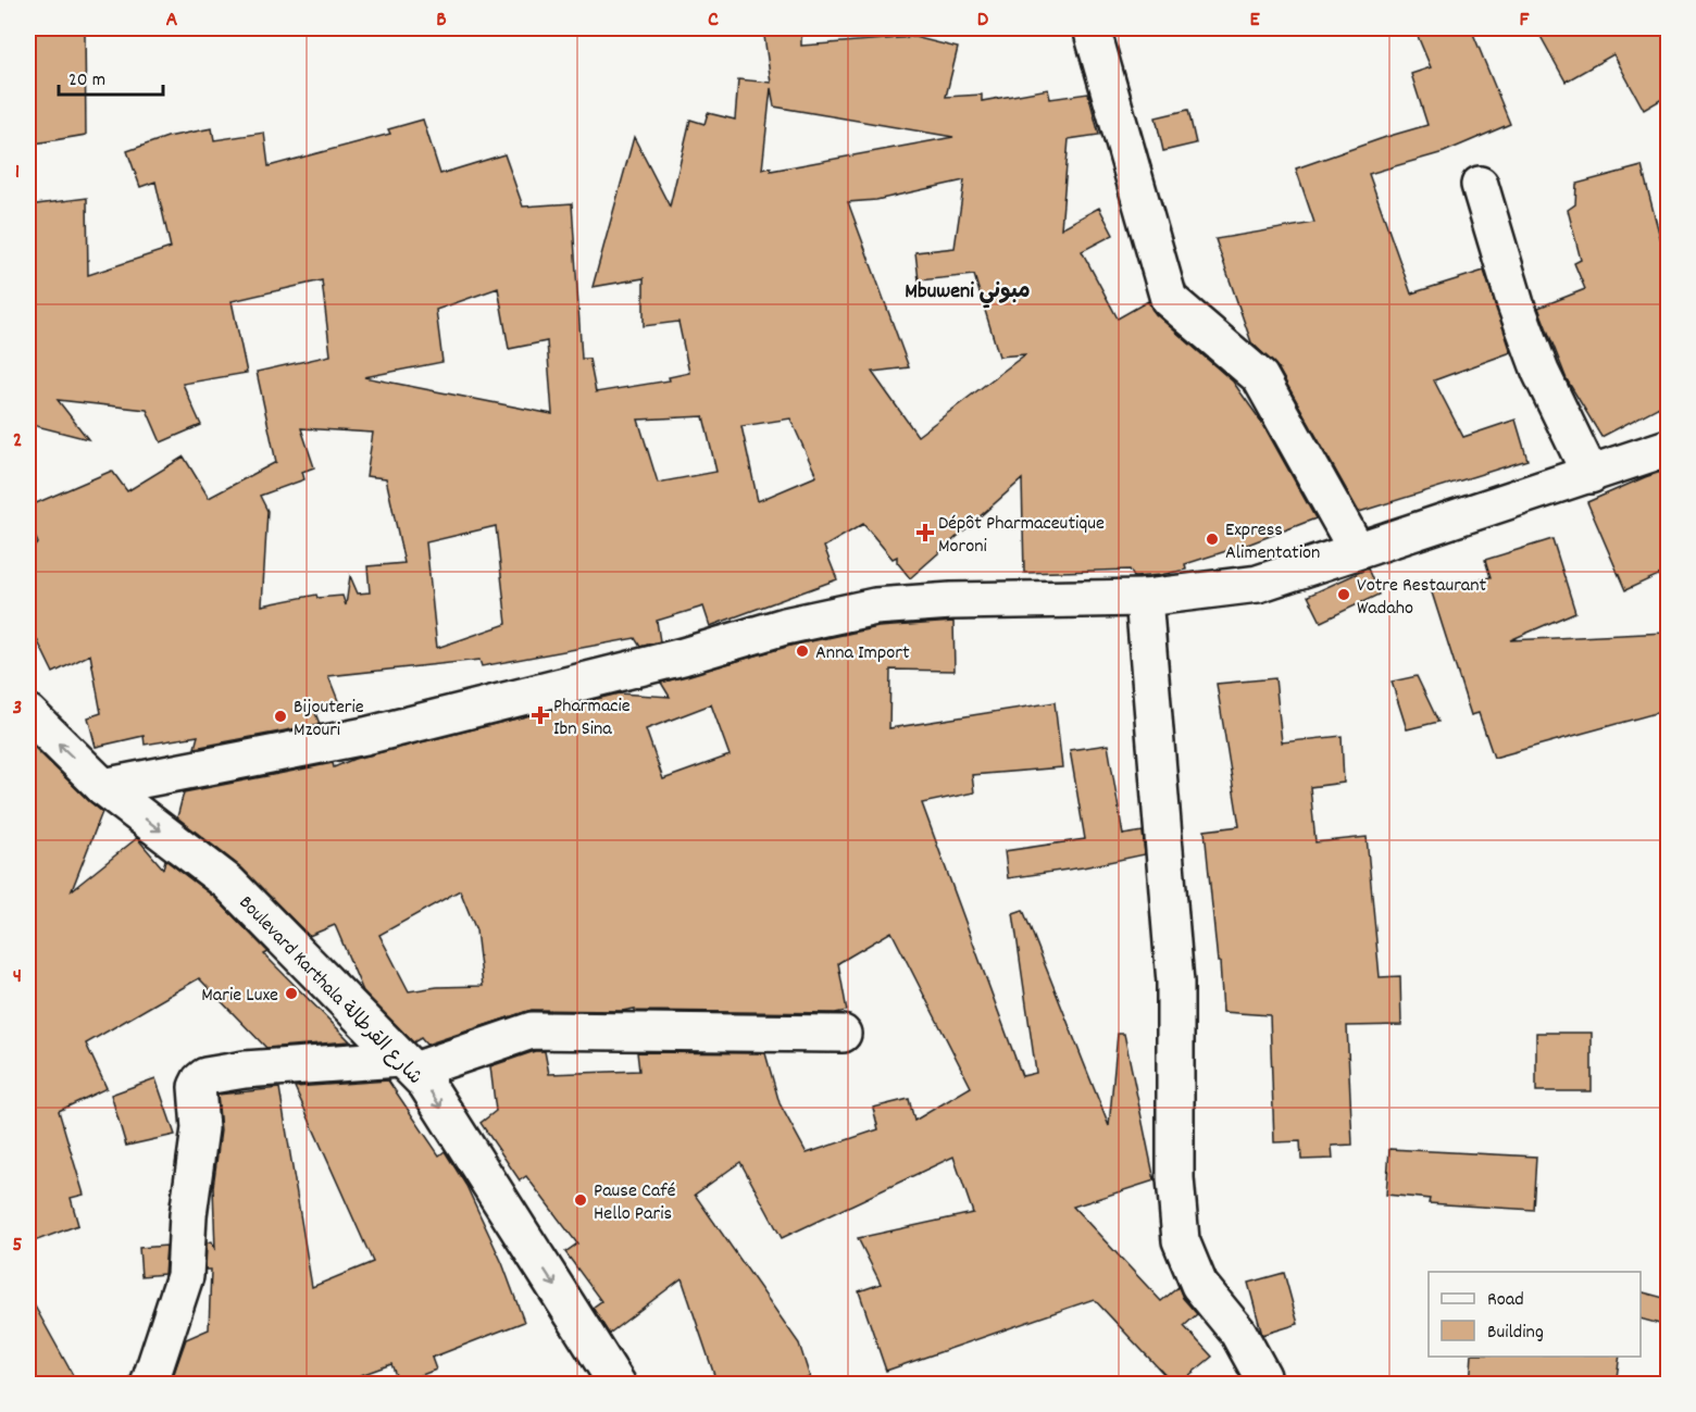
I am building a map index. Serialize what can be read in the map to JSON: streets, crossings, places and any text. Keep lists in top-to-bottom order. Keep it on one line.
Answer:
{"streets":{"street":["Boulevard Karthala شارع القرطالة"]},"districts":["Mbuweni مبوني"],"places":{"health":["Dépôt Pharmaceutique Moroni","Pharmacie Ibn Sina"],"other":["Express Alimentation","Votre Restaurant Wadaho","Anna Import","Bijouterie Mzouri","Marie Luxe","Pause Café Hello Paris"]},"legend":["Road","Building"],"scale_bar":"20 m","grid":{"columns":["A","B","C","D","E","F"],"rows":["1","2","3","4","5"]}}
